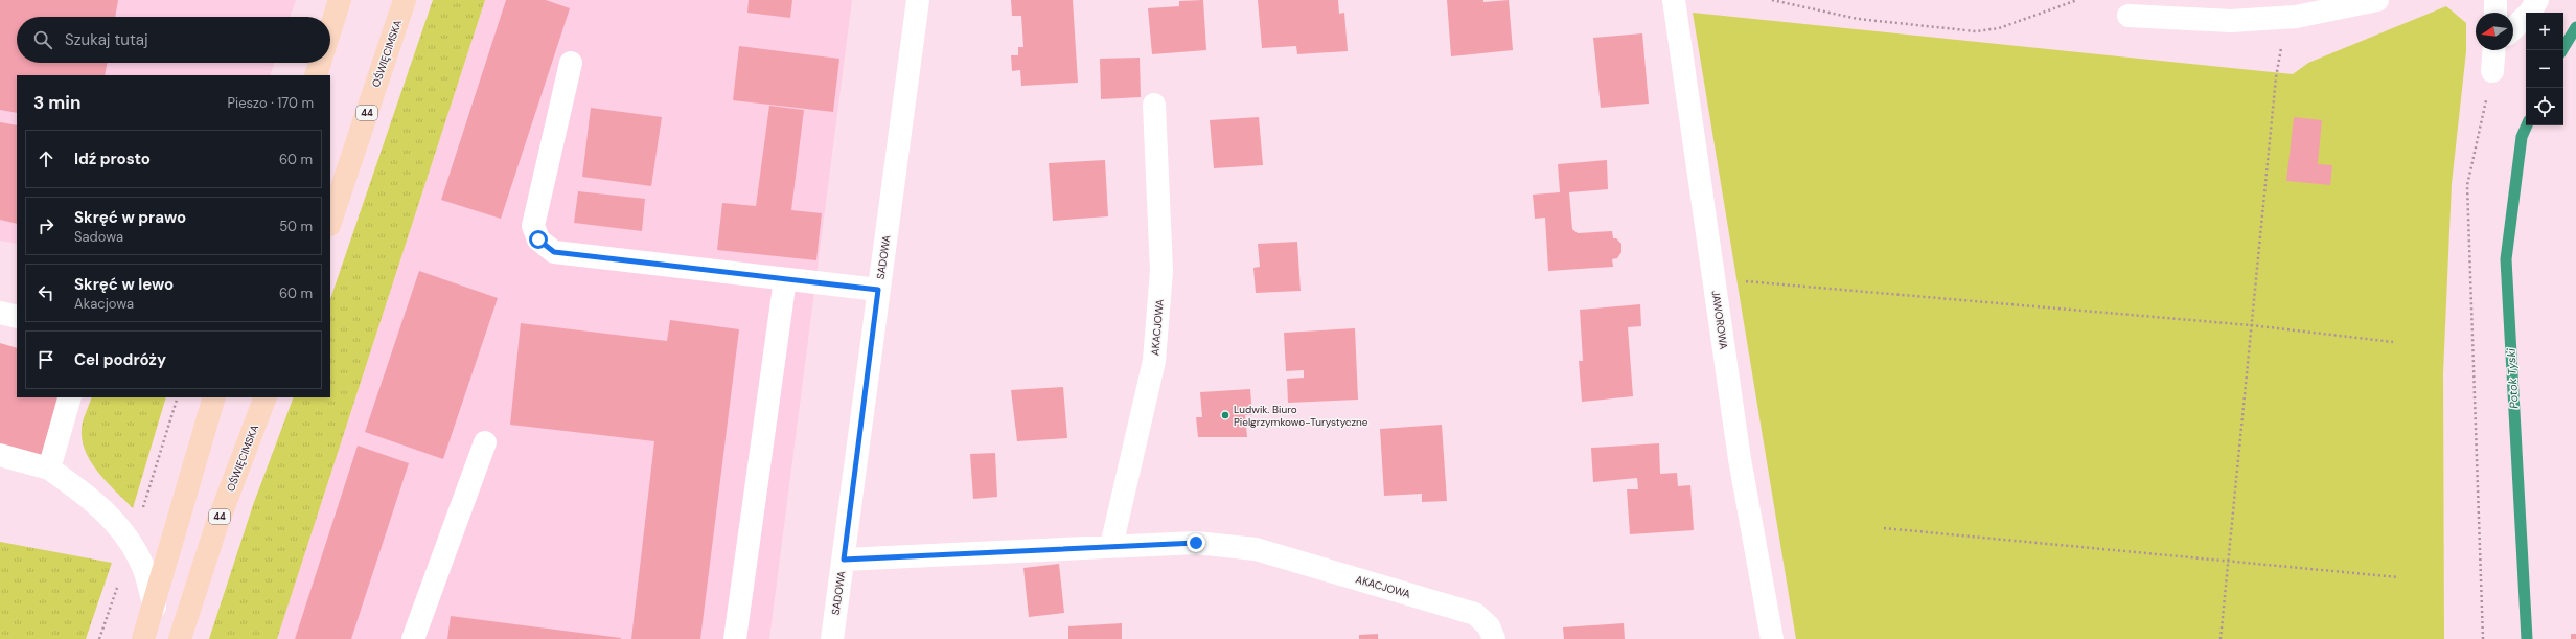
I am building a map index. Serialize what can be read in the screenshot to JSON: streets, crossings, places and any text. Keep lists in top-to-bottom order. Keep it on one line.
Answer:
{"streets":{"main road":["OŚWIĘCIMSKA","44"],"street":["SADOWA","JAWOROWA","AKACJOWA"]},"crossings":[["SADOWA","AKACJOWA"]],"water":["Potok Tyski"],"places":["Ludwik. Biuro Pielgrzymkowo-Turystyczne"],"north":"left","page":{"map_buttons":["+","−"],"search":"Szukaj tutaj","heading":["3 min","Pieszo · 170 m"],"list":[["Idź prosto","60 m"],["Skręć w prawo","Sadowa","50 m"],["Skręć w lewo","Akacjowa","60 m"],"Cel podróży"]}}
